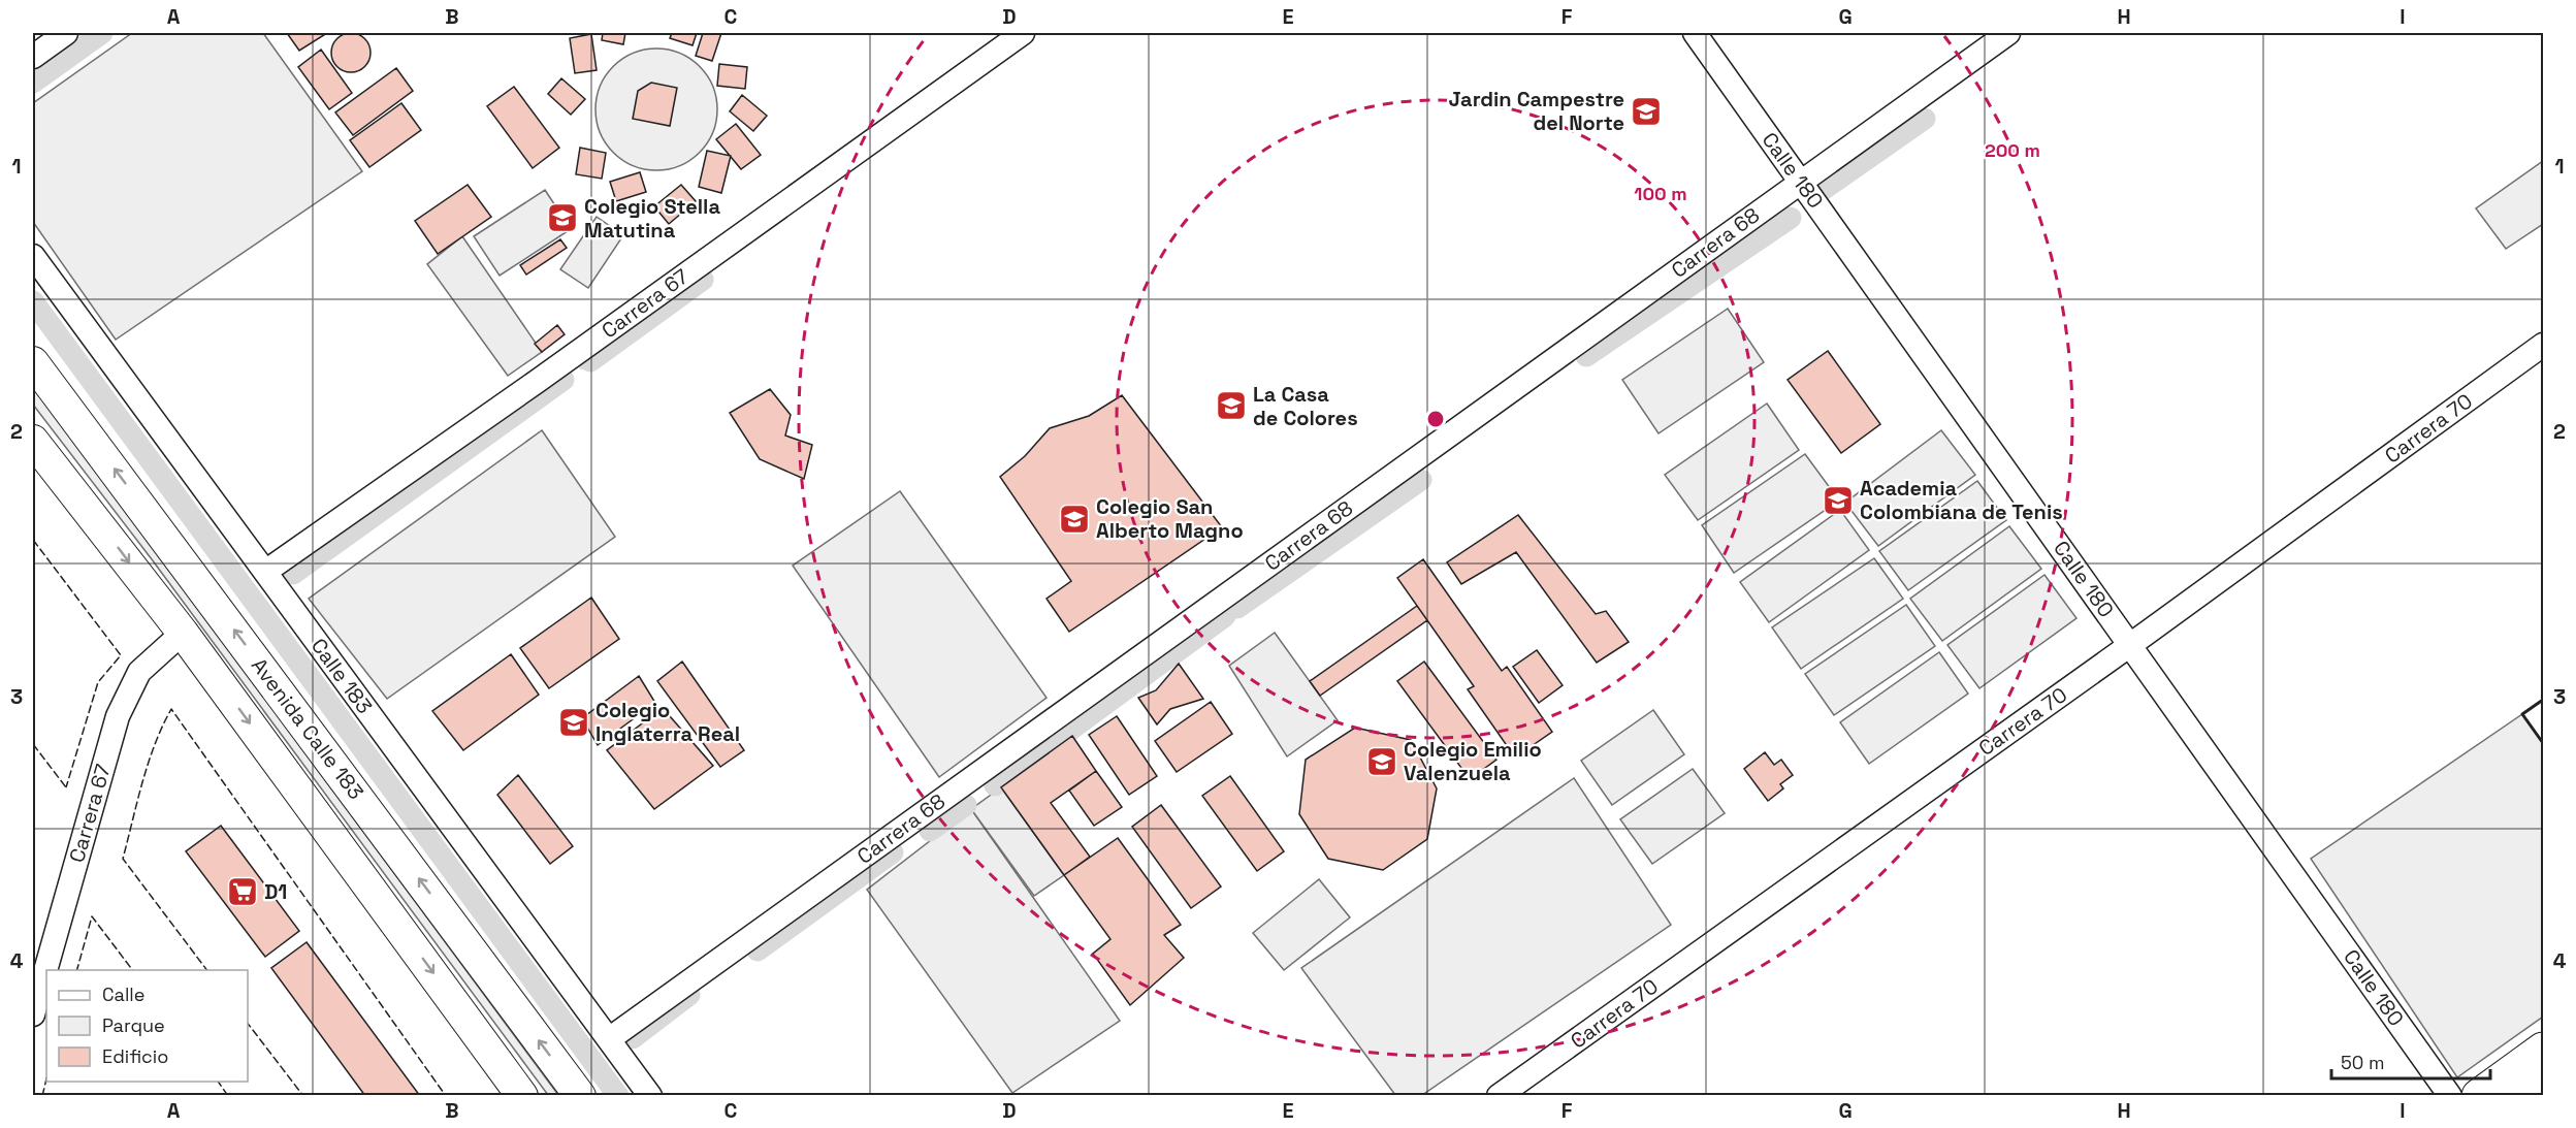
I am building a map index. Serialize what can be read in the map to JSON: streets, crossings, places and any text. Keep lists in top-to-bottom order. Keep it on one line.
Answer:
{"streets":{"main road":["Avenida Calle 183"],"street":["Calle 180","Carrera 68","Carrera 67","Carrera 70","Calle 183"]},"crossings":[["Calle 180","Carrera 68"],["Calle 180","Carrera 70"],["Carrera 68","Calle 183"],["Carrera 67","Calle 183"],["Carrera 67","Avenida Calle 183"]],"places":{"school or university":["Jardin Campestre del Norte","Colegio Stella Matutina","La Casa de Colores","Academia Colombiana de Tenis","Colegio San Alberto Magno","Colegio Inglaterra Real","Colegio Emilio Valenzuela"],"supermarket":["D1"]},"legend":["Calle","Parque","Edificio"],"scale_bar":"50 m","grid":{"columns":["A","B","C","D","E","F","G","H","I"],"rows":["1","2","3","4"]},"rings":["200 m","100 m"]}
